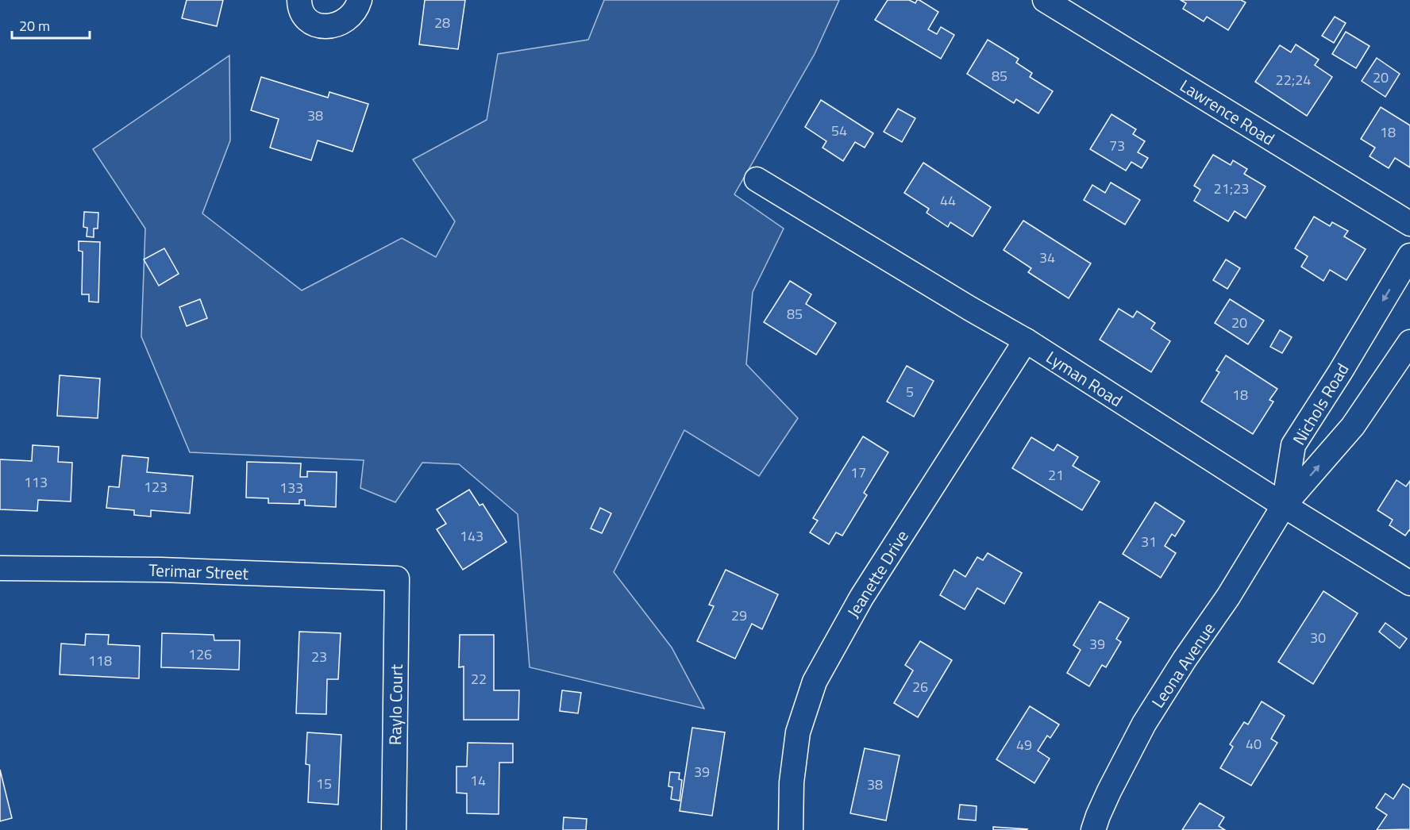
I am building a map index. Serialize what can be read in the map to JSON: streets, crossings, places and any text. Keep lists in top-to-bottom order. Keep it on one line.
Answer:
{"streets":{"street":["Lawrence Road","Lyman Road","Nichols Road","Terimar Street","Jeanette Drive","Leona Avenue","Raylo Court"]},"crossings":[["Lyman Road","Nichols Road"],["Lyman Road","Jeanette Drive"],["Lyman Road","Leona Avenue"],["Nichols Road","Leona Avenue"],["Terimar Street","Raylo Court"]],"house_numbers":["28","85","20","22;24","38","54","18","73","21;23","44","34","85","20","5","18","17","21","113","123","133","143","31","29","30","39","126","23","118","22","26","40","49","39","14","15","38"],"scale_bar":"20 m"}
